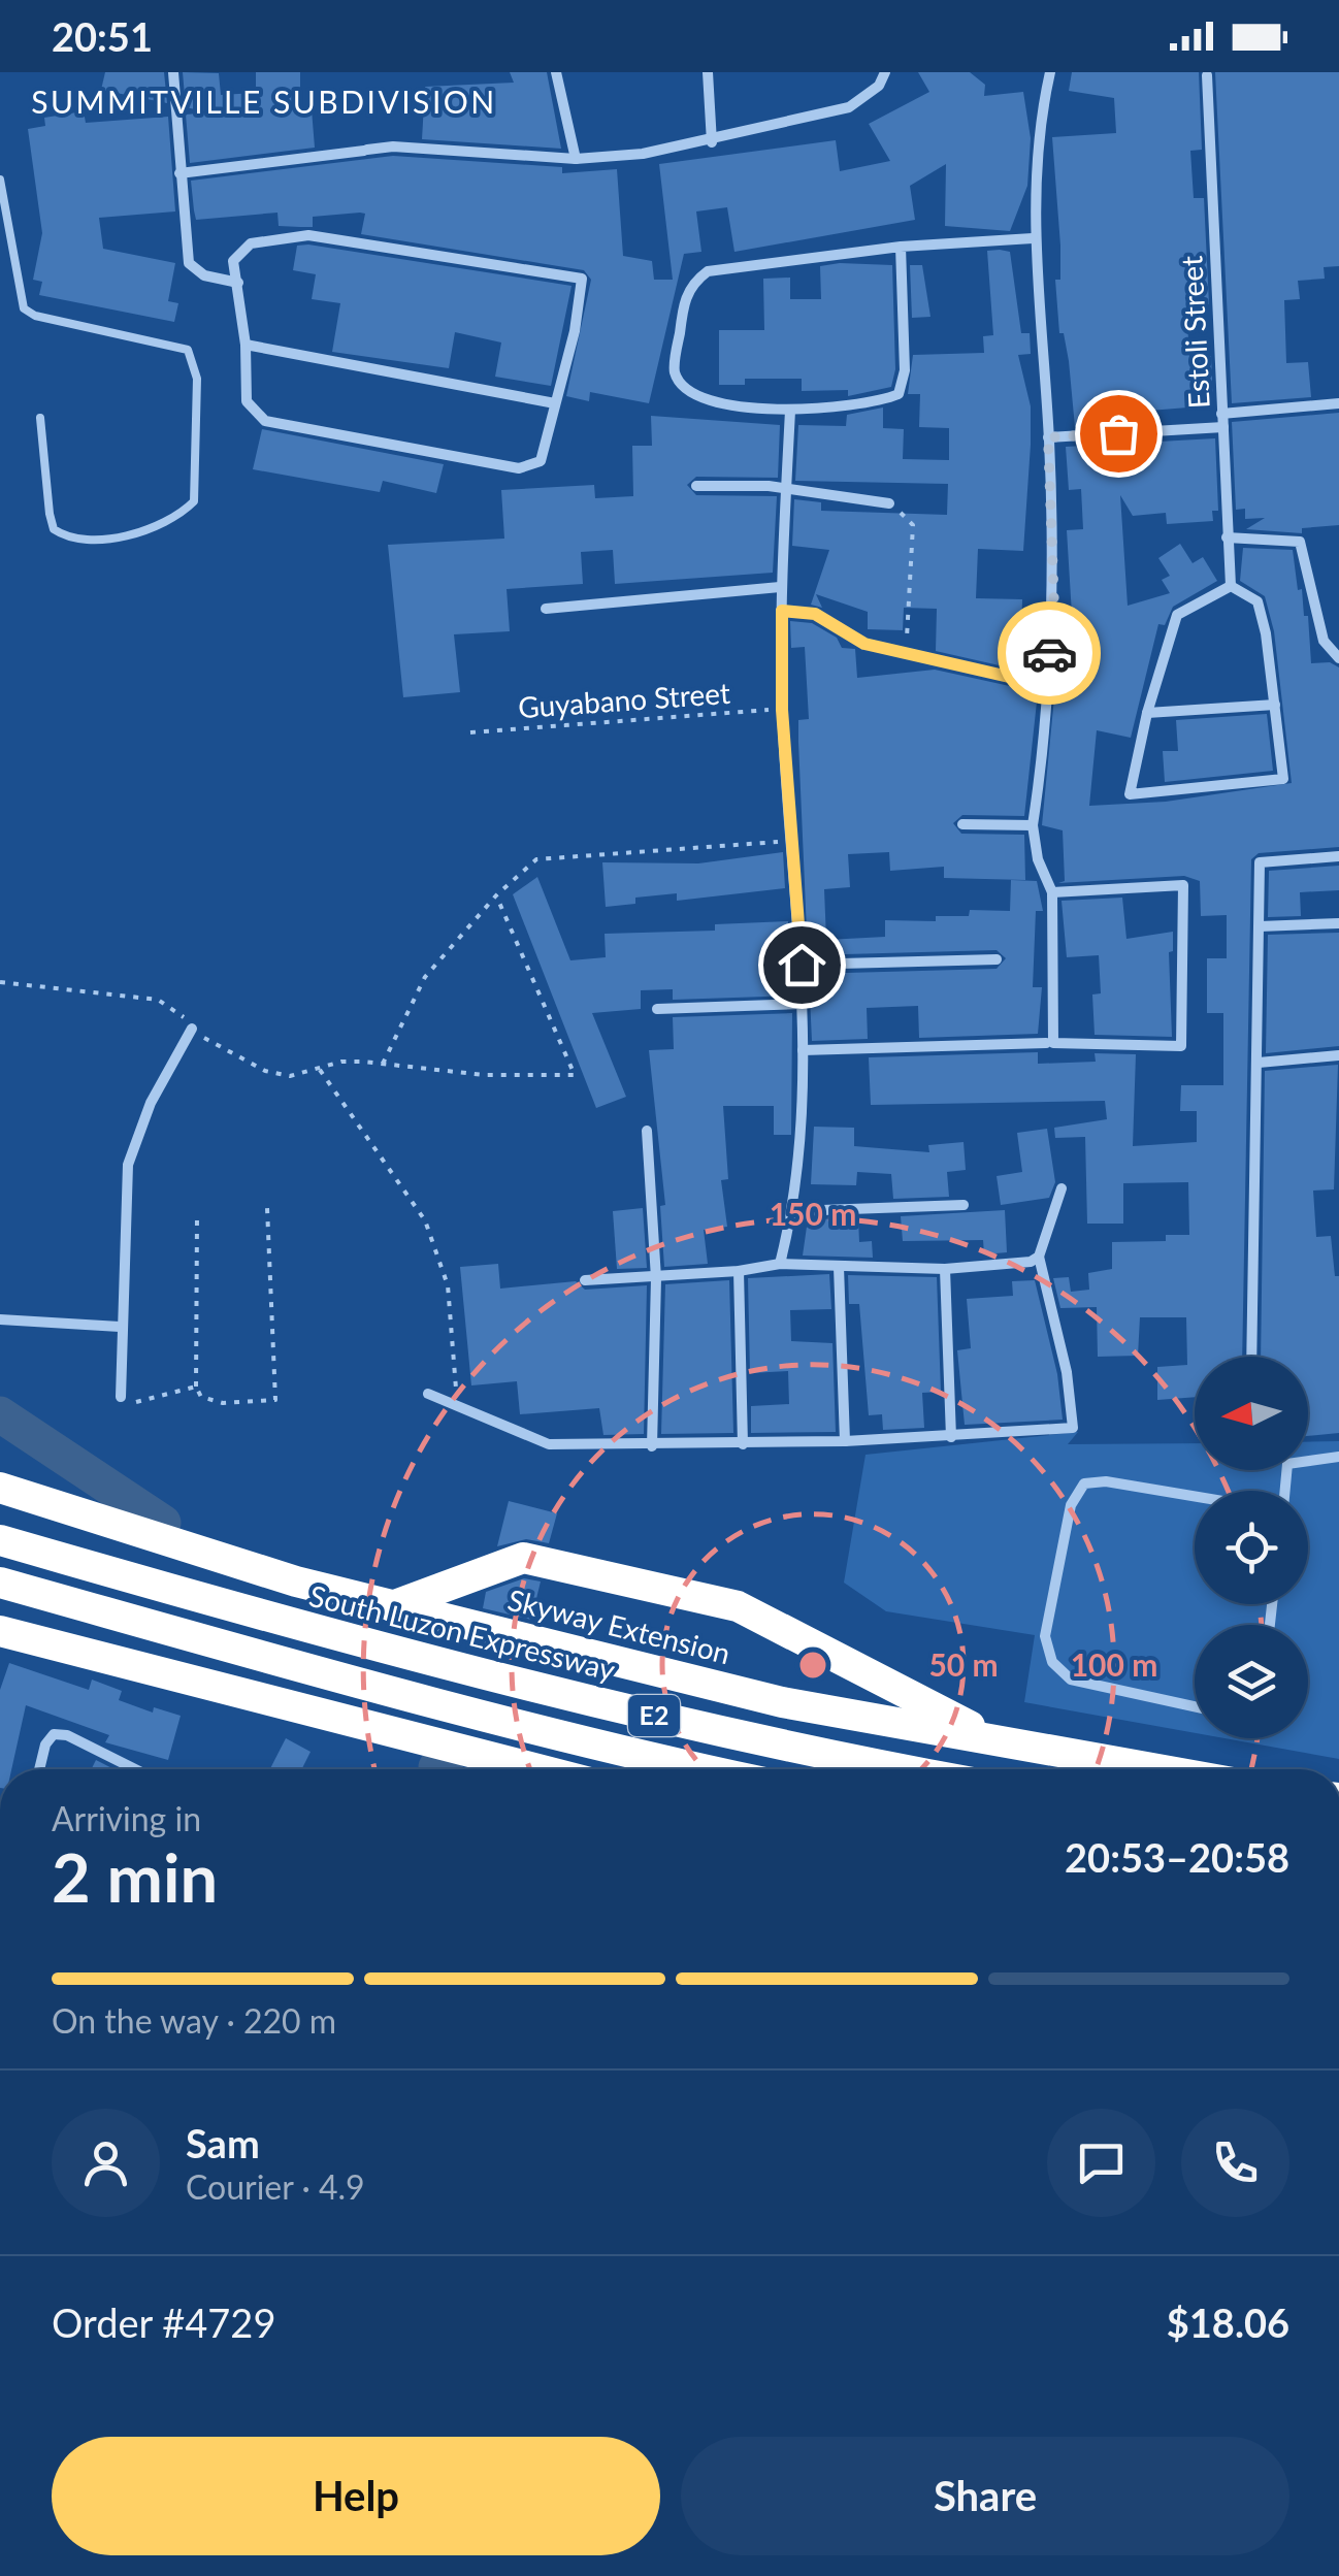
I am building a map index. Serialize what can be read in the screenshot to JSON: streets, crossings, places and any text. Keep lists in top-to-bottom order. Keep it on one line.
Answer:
{"streets":{"highway":["Skyway Extension","South Luzon Expressway","E2"],"street":["Estoli Street"],"path":["Guyabano Street"]},"districts":["SUMMITVILLE SUBDIVISION"],"north":"left","page":{"status":"20:51","heading":["2 min","Arriving in","20:53–20:58"],"panel":["Sam","Courier · 4.9","Order #4729","$18.06"],"bar":"On the way · 220 m","buttons":["Help","Share"]},"rings":["150 m","50 m","100 m"]}
